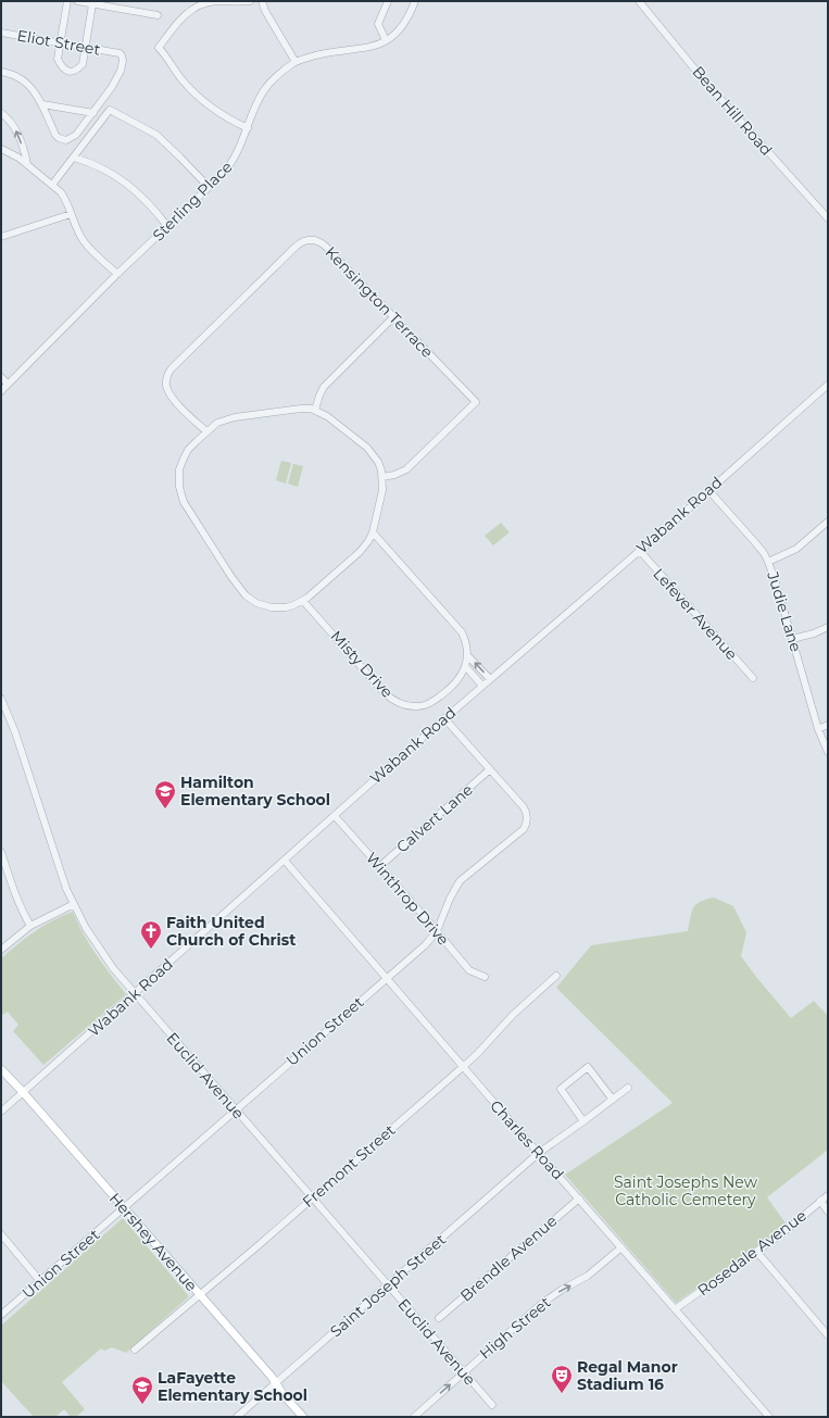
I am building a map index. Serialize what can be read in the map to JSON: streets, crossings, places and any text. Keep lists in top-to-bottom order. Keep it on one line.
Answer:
{"streets":{"main road":["Hershey Avenue"],"street":["Eliot Street","Bean Hill Road","Sterling Place","Kensington Terrace","Wabank Road","Judie Lane","Lefever Avenue","Misty Drive","Calvert Lane","Winthrop Drive","Union Street","Euclid Avenue","Charles Road","Fremont Street","Rosedale Avenue","Brendle Avenue","Saint Joseph Street","High Street"]},"crossings":[["Wabank Road","Judie Lane"],["Wabank Road","Lefever Avenue"],["Wabank Road","Winthrop Drive"],["Wabank Road","Union Street"],["Wabank Road","Euclid Avenue"],["Wabank Road","Charles Road"],["Wabank Road","Hershey Avenue"],["Calvert Lane","Winthrop Drive"],["Calvert Lane","Union Street"],["Winthrop Drive","Union Street"],["Union Street","Euclid Avenue"],["Union Street","Charles Road"],["Union Street","Hershey Avenue"],["Euclid Avenue","Fremont Street"],["Euclid Avenue","Saint Joseph Street"],["Euclid Avenue","High Street"],["Charles Road","Fremont Street"],["Charles Road","Rosedale Avenue"],["Charles Road","Brendle Avenue"],["Charles Road","Saint Joseph Street"],["Charles Road","High Street"],["Fremont Street","Hershey Avenue"],["Hershey Avenue","Saint Joseph Street"]],"one_way":["High Street"],"parks":["Saint Josephs New Catholic Cemetery"],"places":{"school or university":["Hamilton Elementary School","LaFayette Elementary School"],"church":["Faith United Church of Christ"],"theatre":["Regal Manor Stadium 16"]}}
